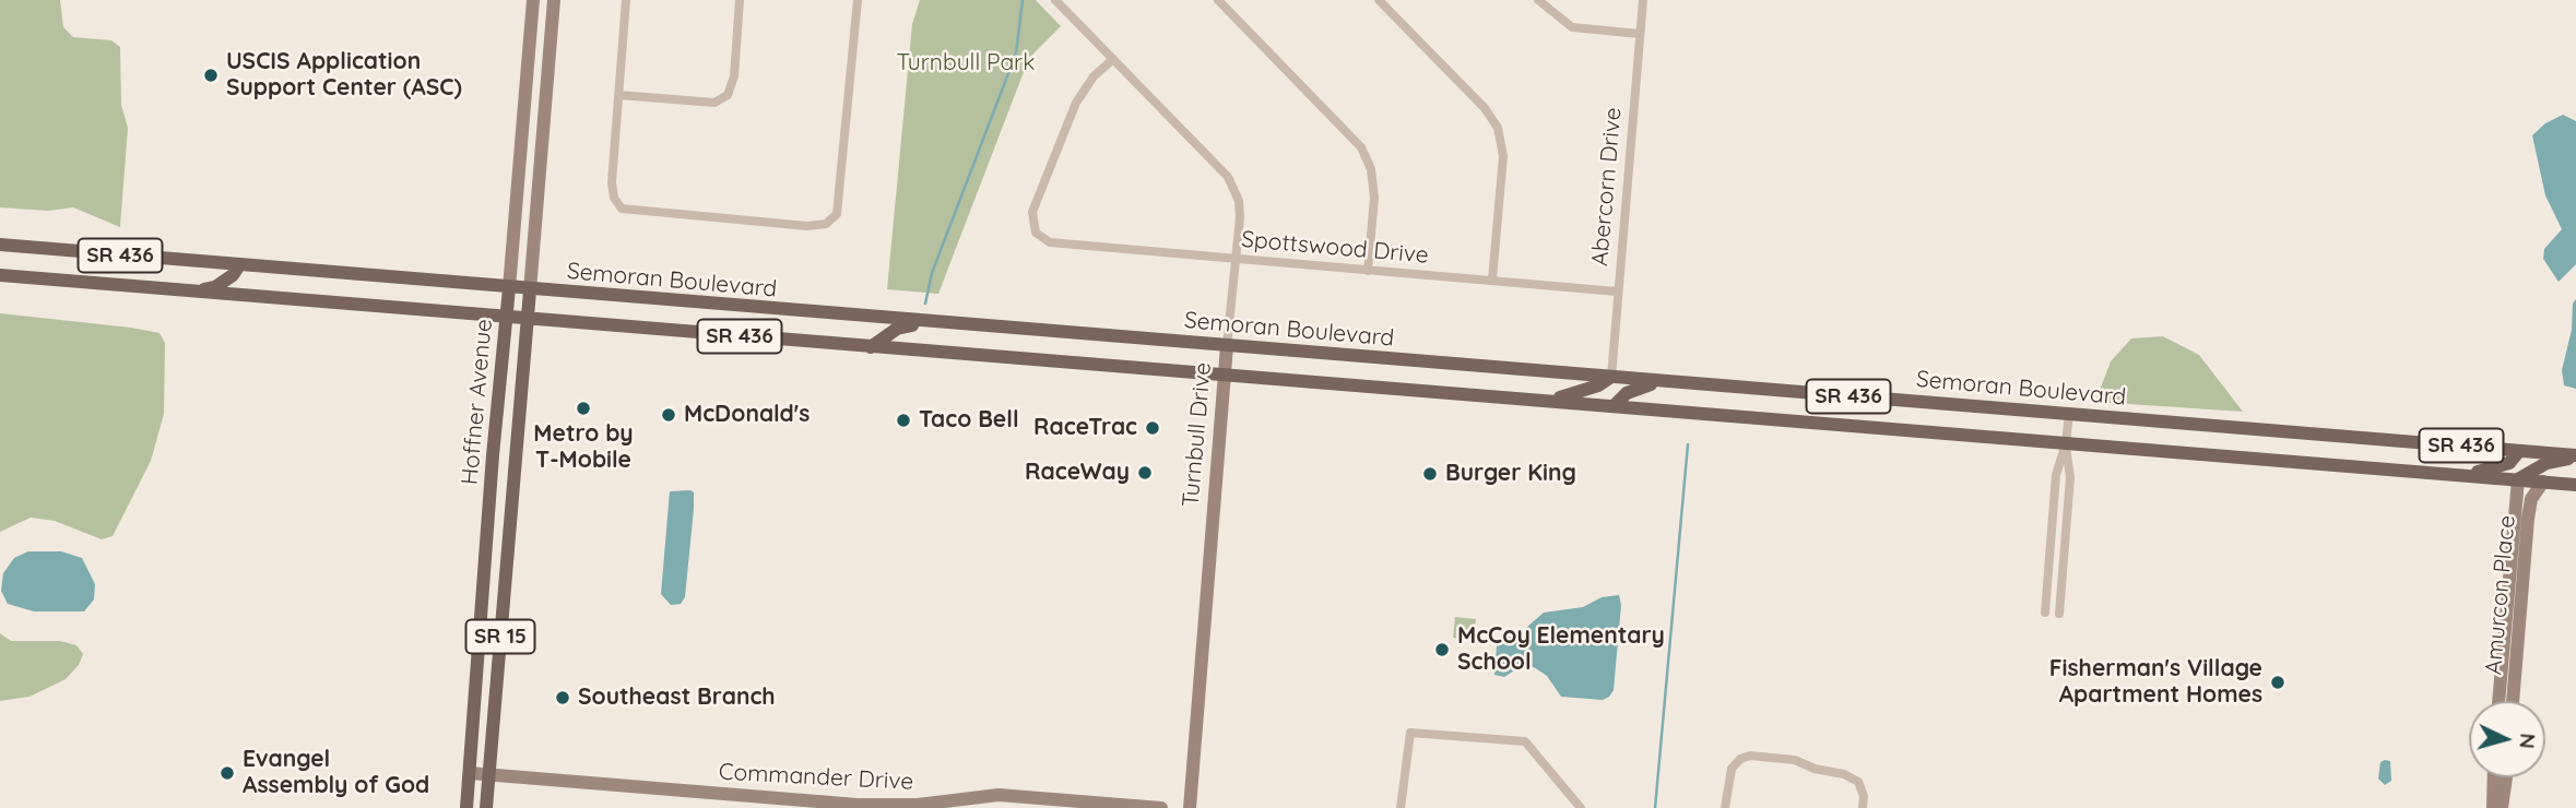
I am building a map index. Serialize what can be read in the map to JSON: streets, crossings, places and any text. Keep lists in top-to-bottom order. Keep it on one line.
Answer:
{"streets":{"main road":["SR 436","Semoran Boulevard","Hoffner Avenue","SR 15"],"street":["Abercorn Drive","Spottswood Drive","Turnbull Drive","Amurcon Place","Commander Drive"]},"crossings":[["Abercorn Drive","Spottswood Drive"],["Abercorn Drive","Semoran Boulevard"],["Spottswood Drive","Turnbull Drive"],["SR 436","Hoffner Avenue"],["SR 436","Turnbull Drive"],["SR 436","Amurcon Place"],["Semoran Boulevard","Hoffner Avenue"],["Semoran Boulevard","Turnbull Drive"],["Hoffner Avenue","Commander Drive"]],"parks":["Turnbull Park"],"places":["USCIS Application Support Center (ASC)","Metro by T-Mobile","McDonald's","Taco Bell","RaceTrac","RaceWay","Burger King","McCoy Elementary School","Fisherman's Village Apartment Homes","Southeast Branch","Evangel Assembly of God"],"north":"right"}
